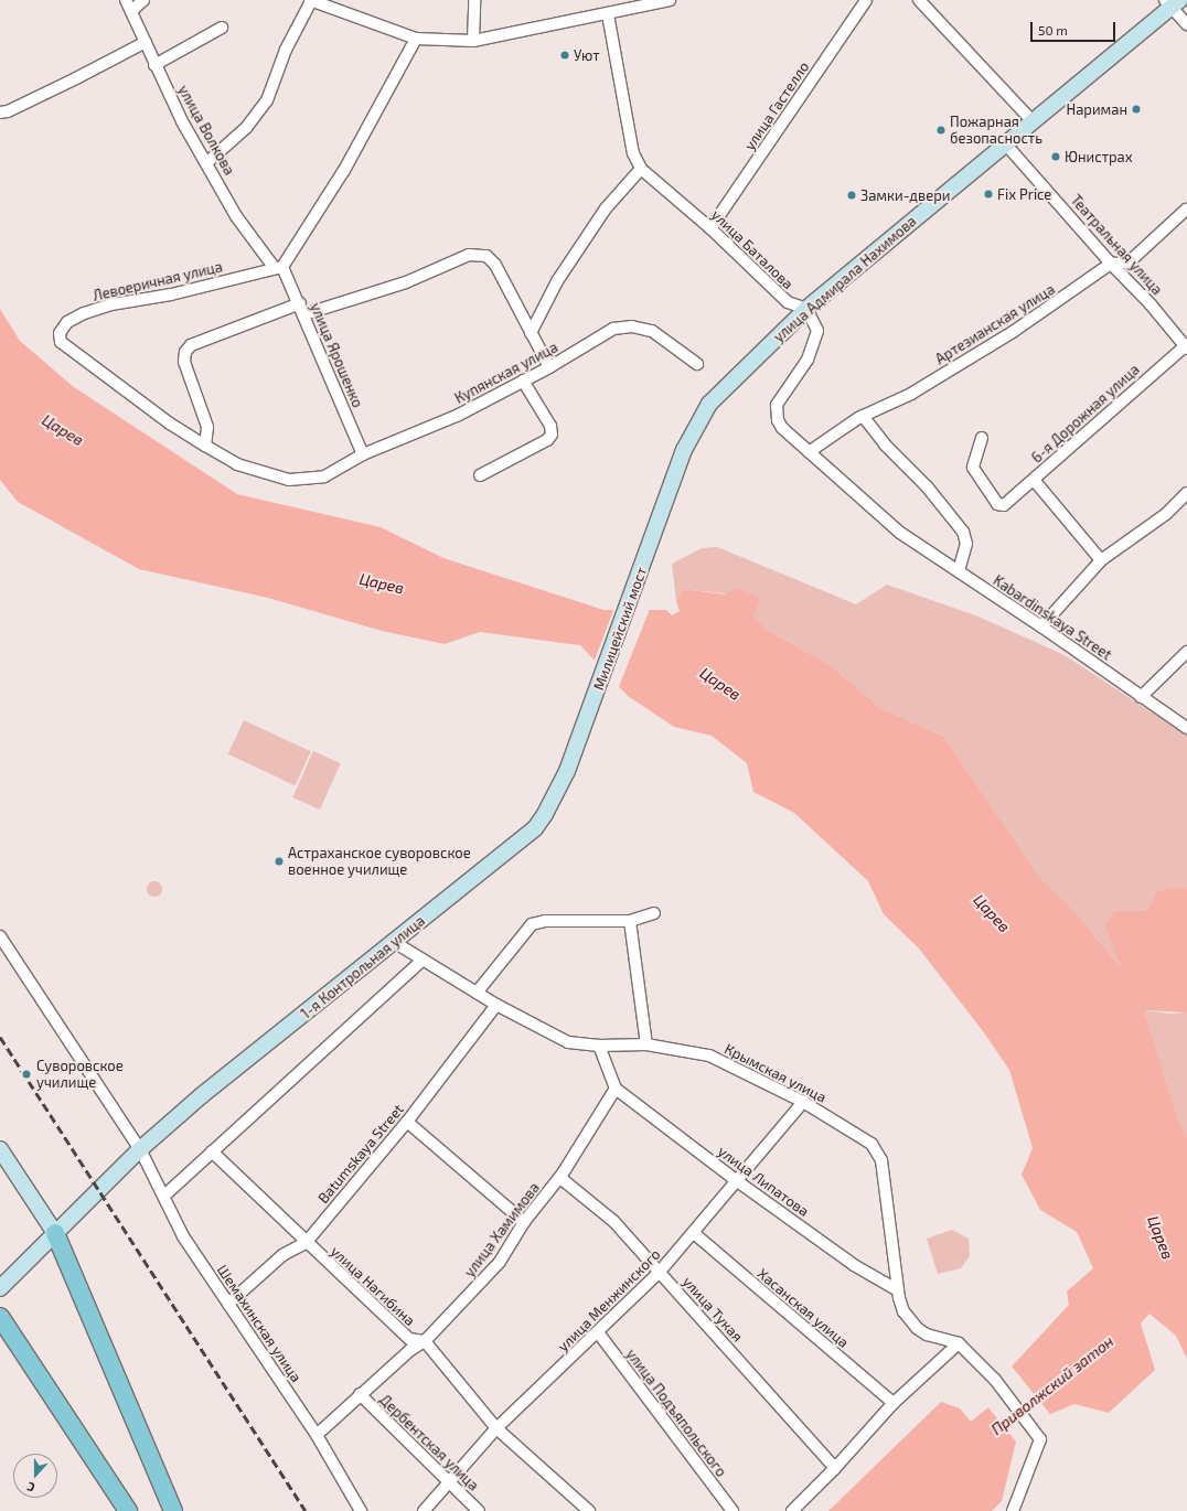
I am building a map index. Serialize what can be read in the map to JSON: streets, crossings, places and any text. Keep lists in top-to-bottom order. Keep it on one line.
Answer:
{"streets":{"main road":["улица Адмирала Нахимова","Милицейский мост","1-я Контрольная улица"],"street":["улица Гастелло","улица Волкова","Театральная улица","улица Баталова","Левоеричная улица","Артезианская улица","улица Ярошенко","Купянская улица","6-я Дорожная улица","Kabardinskaya Street","Крымская улица","Batumskaya Street","улица Липатова","улица Хамимова","улица Нагибина","улица Менжинского","Хасанская улица","улица Тукая","Шемахинская улица","улица Подъяпольского","Дербентская улица"]},"crossings":[["улица Гастелло","улица Баталова"],["улица Волкова","Левоеричная улица"],["улица Волкова","улица Ярошенко"],["Театральная улица","улица Адмирала Нахимова"],["Театральная улица","Артезианская улица"],["Театральная улица","6-я Дорожная улица"],["улица Баталова","улица Адмирала Нахимова"],["улица Адмирала Нахимова","Милицейский мост"],["Левоеричная улица","улица Ярошенко"],["Левоеричная улица","Купянская улица"],["Артезианская улица","Kabardinskaya Street"],["улица Ярошенко","Купянская улица"],["Милицейский мост","1-я Контрольная улица"],["1-я Контрольная улица","Крымская улица"],["1-я Контрольная улица","Шемахинская улица"],["Крымская улица","Batumskaya Street"],["Крымская улица","улица Липатова"],["Крымская улица","улица Менжинского"],["Batumskaya Street","улица Нагибина"],["Batumskaya Street","Шемахинская улица"],["улица Липатова","улица Хамимова"],["улица Липатова","улица Менжинского"],["улица Хамимова","улица Нагибина"],["улица Хамимова","улица Тукая"],["улица Хамимова","Шемахинская улица"],["улица Хамимова","Дербентская улица"],["улица Нагибина","улица Менжинского"],["улица Менжинского","Хасанская улица"],["улица Менжинского","улица Тукая"],["улица Менжинского","улица Подъяпольского"],["улица Менжинского","Дербентская улица"]],"water":["Царев","Приволжский затон"],"places":["Уют","Нариман","Пожарная безопасность","Юнистрах","Fix Price","Замки-двери","Астраханское суворовское военное училище","Суворовское училище"],"scale_bar":"50 m","north":"bottom"}
